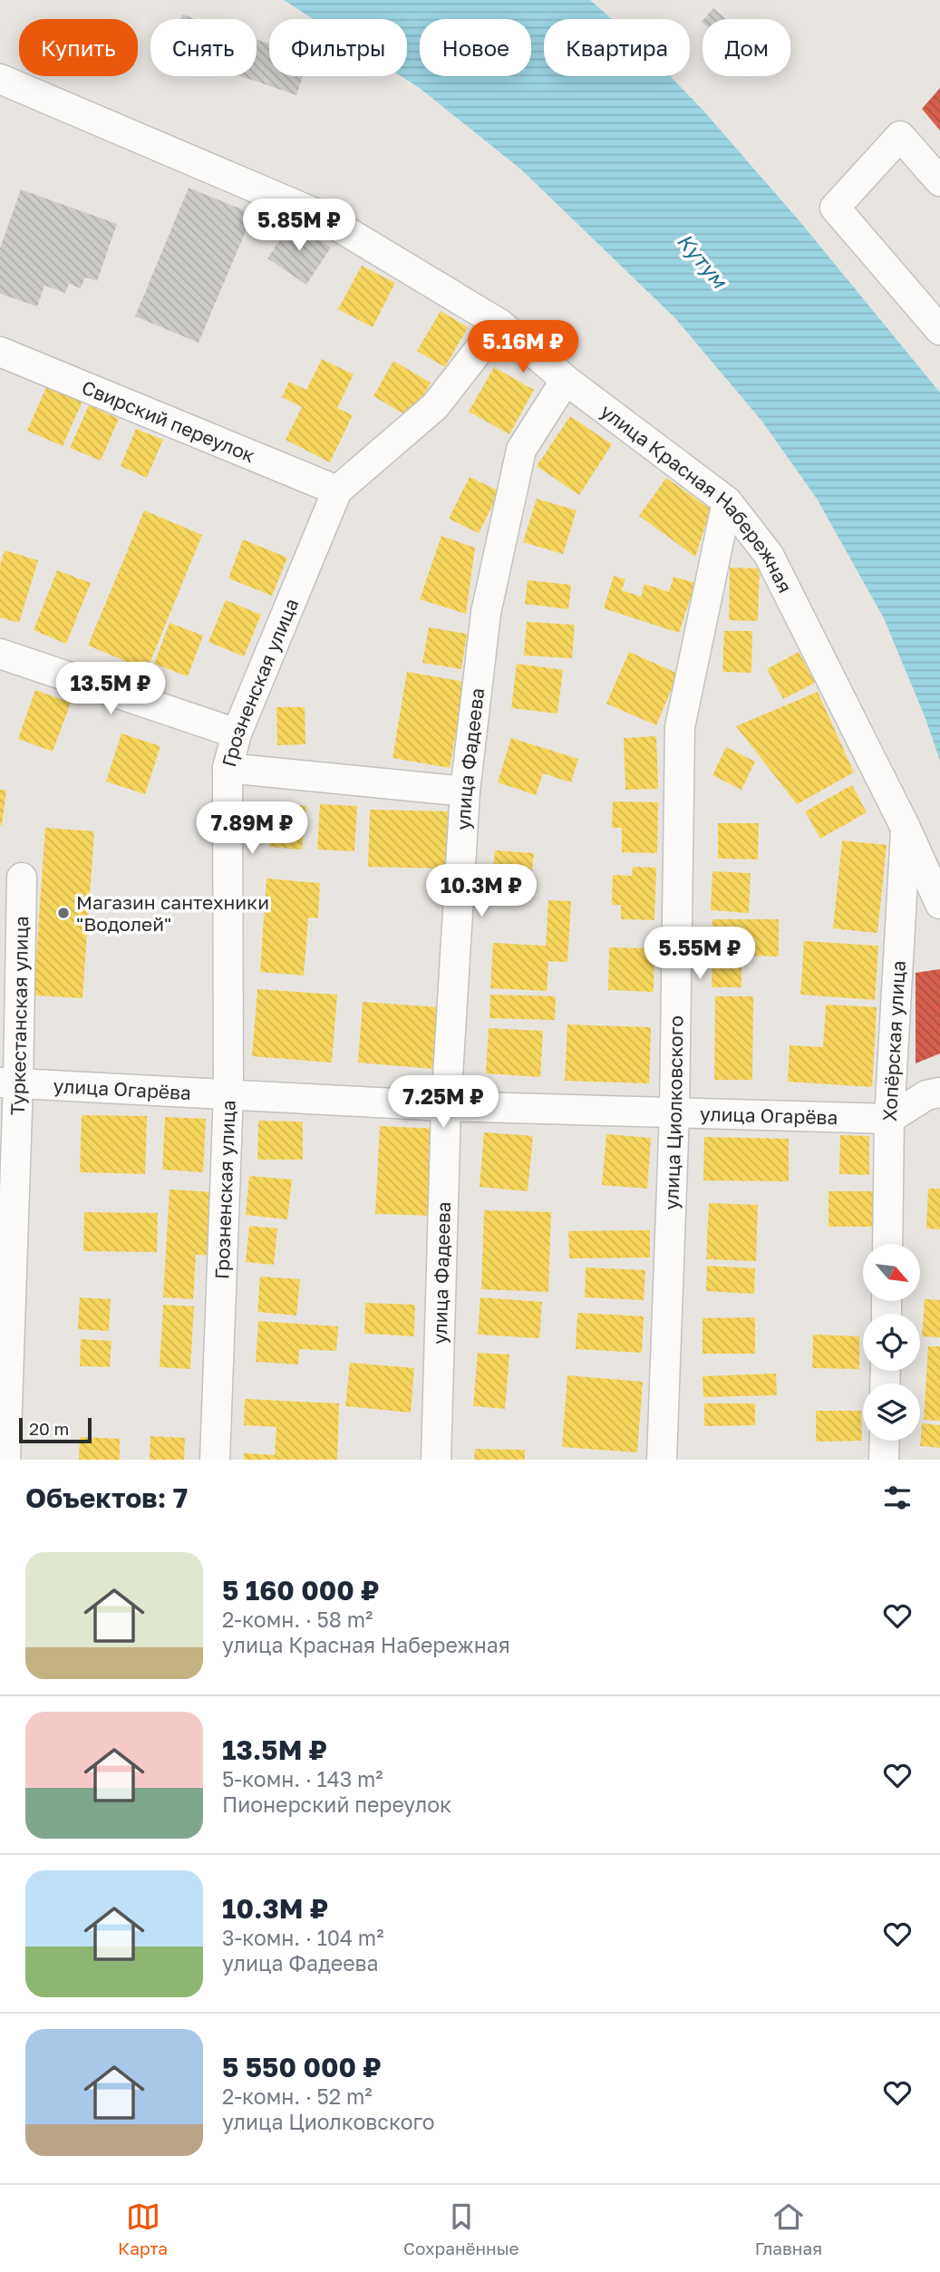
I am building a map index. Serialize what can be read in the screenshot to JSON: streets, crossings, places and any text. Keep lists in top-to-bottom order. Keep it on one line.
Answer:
{"streets":{"street":["Свирский переулок","улица Красная Набережная","Грозненская улица","улица Фадеева","Туркестанская улица","Хопёрская улица","улица Огарёва","улица Циолковского"]},"crossings":[["Свирский переулок","Грозненская улица"],["улица Красная Набережная","Грозненская улица"],["улица Красная Набережная","улица Фадеева"],["улица Красная Набережная","Хопёрская улица"],["улица Красная Набережная","улица Циолковского"],["Грозненская улица","улица Огарёва"],["улица Фадеева","улица Огарёва"],["Туркестанская улица","улица Огарёва"],["Хопёрская улица","улица Огарёва"],["улица Огарёва","улица Циолковского"]],"water":["Кутум"],"places":["Магазин сантехники \"Водолей\""],"scale_bar":"20 m","north":"bottom right","page":{"chip":["Купить","Снять","Фильтры","Новое","Квартира","Дом"],"price":["5.85M ₽","5.16M ₽","13.5M ₽","7.89M ₽","10.3M ₽","5.55M ₽","7.25M ₽"],"scale":"20 m","heading":"Объектов: 7","list":[{"name":"5 160 000 ₽","note":"2-комн. · 58 m² · улица Красная Набережная"},{"name":"13.5M ₽","note":"5-комн. · 143 m² · Пионерский переулок"},{"name":"10.3M ₽","note":"3-комн. · 104 m² · улица Фадеева"},{"name":"5 550 000 ₽","note":"2-комн. · 52 m² · улица Циолковского"}],"tabs":["Карта","Сохранённые","Главная"]}}
